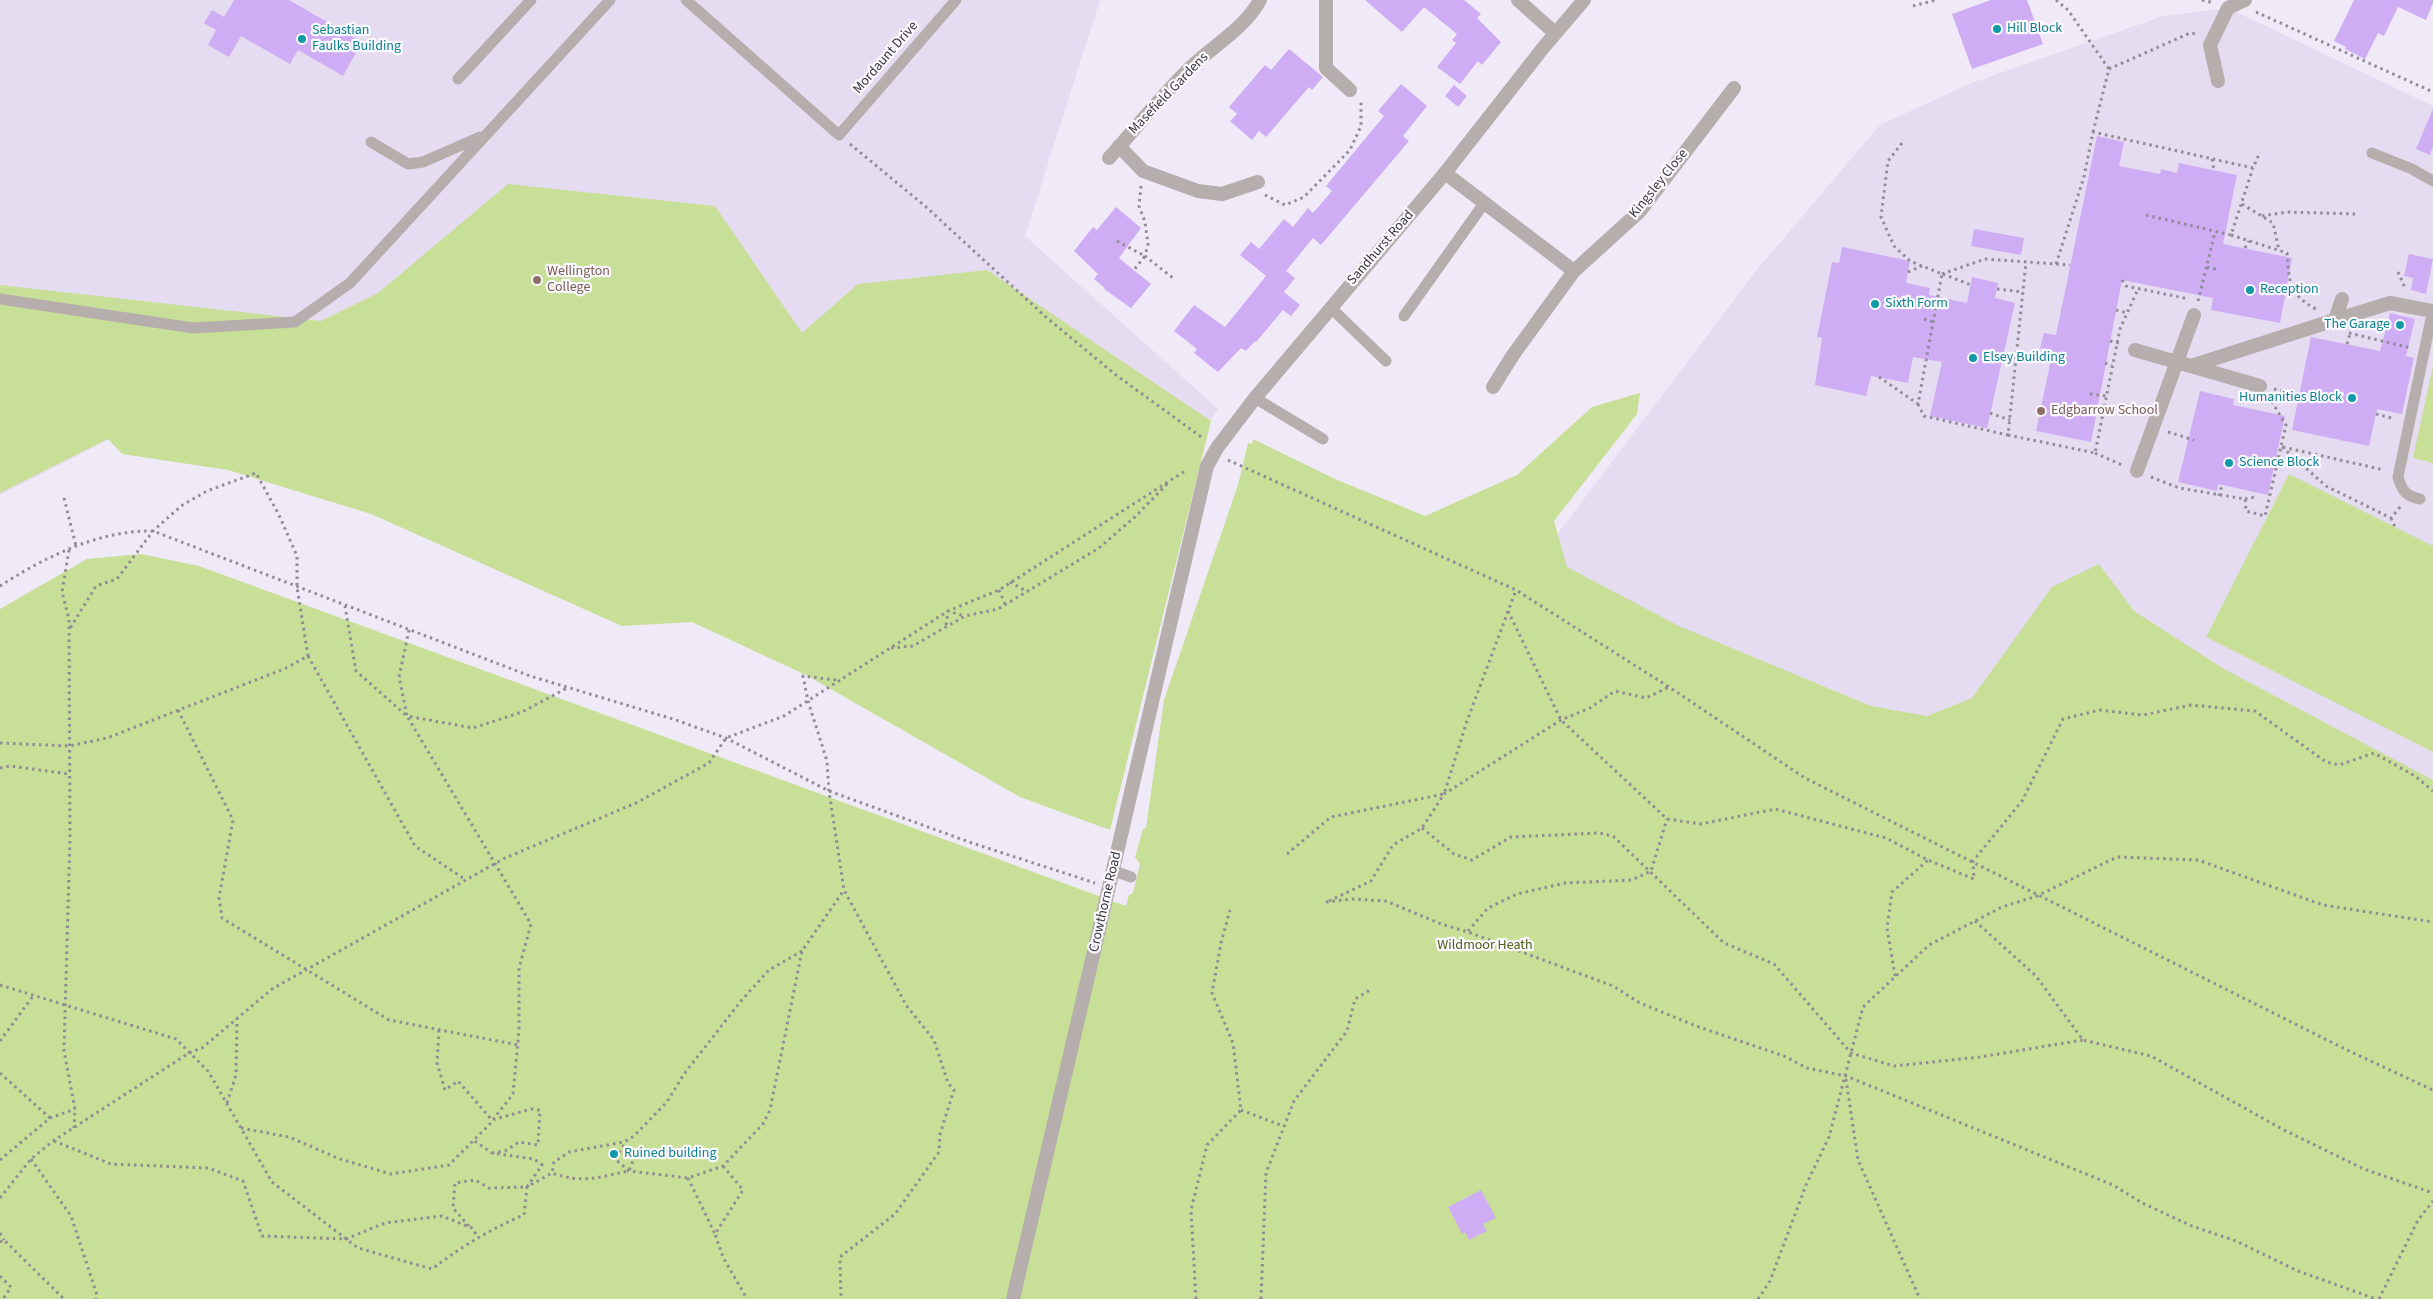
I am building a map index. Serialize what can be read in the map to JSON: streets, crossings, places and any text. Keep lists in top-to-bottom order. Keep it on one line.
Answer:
{"streets":{"street":["Masefield Gardens","Kingsley Close","Sandhurst Road","Crowthorne Road"],"lane":["Mordaunt Drive"]},"crossings":[["Sandhurst Road","Crowthorne Road"]],"parks":["Wildmoor Heath"],"places":["Hill Block","Sebastian Faulks Building","Wellington College","Reception","Sixth Form","The Garage","Elsey Building","Humanities Block","Edgbarrow School","Science Block","Ruined building"]}
